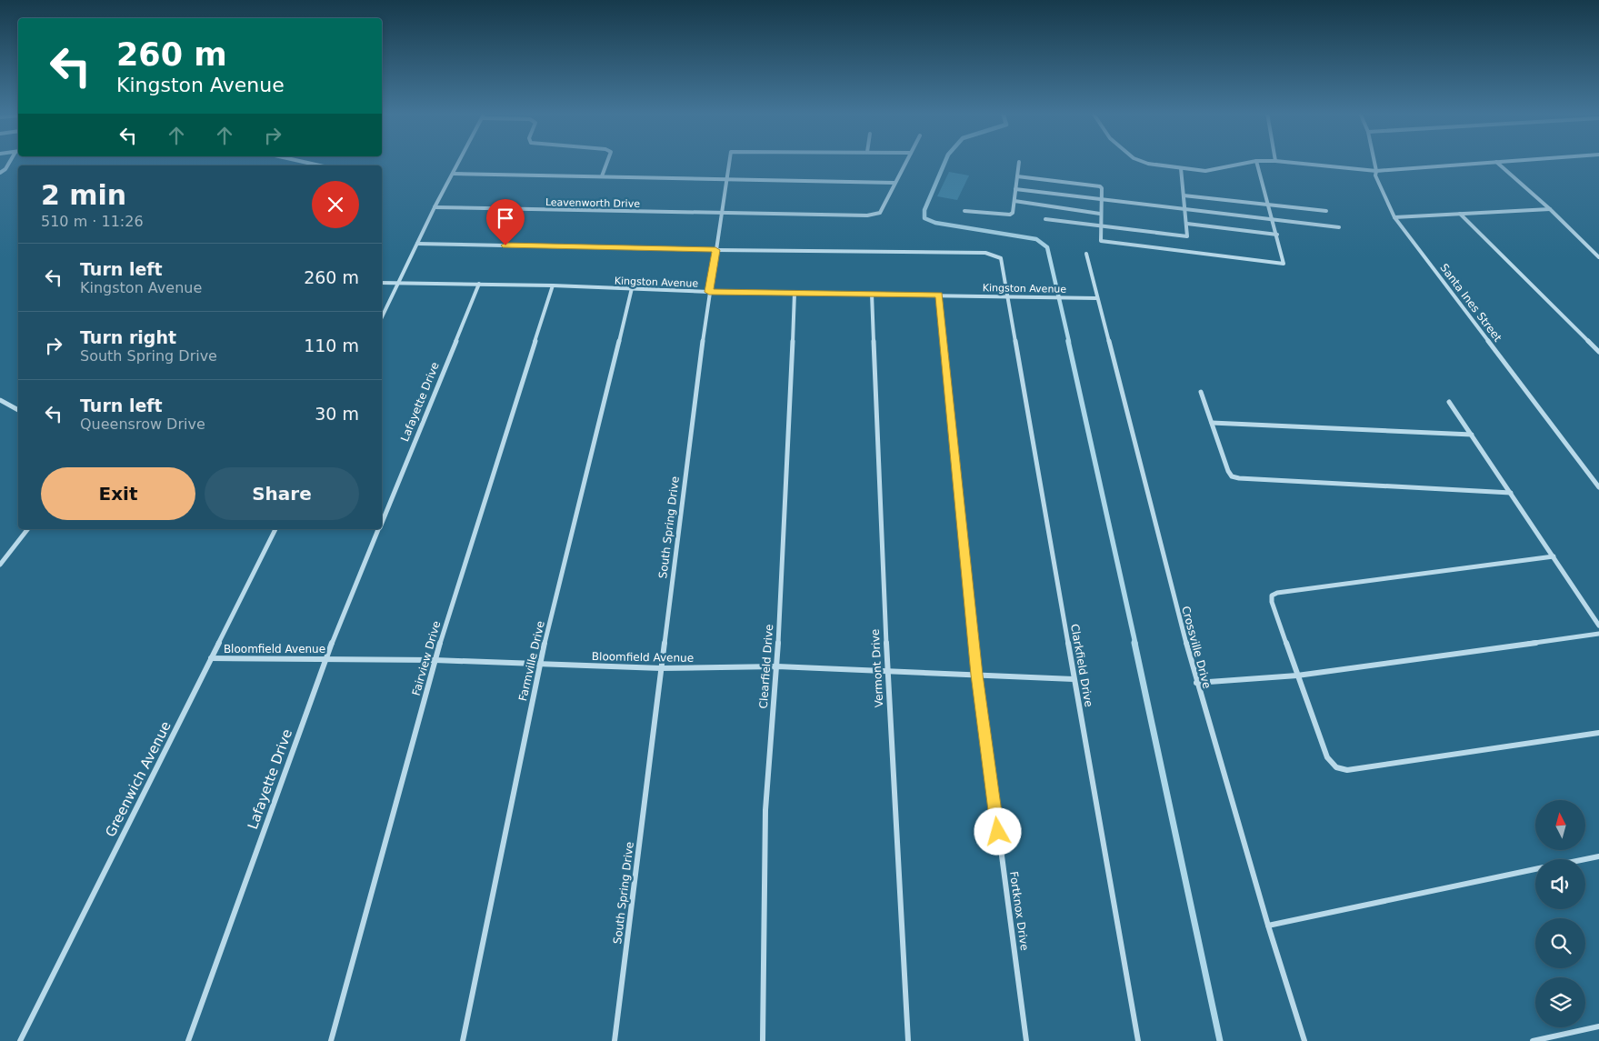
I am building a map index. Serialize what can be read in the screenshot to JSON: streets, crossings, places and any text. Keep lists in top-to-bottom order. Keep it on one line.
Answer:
{"streets":{"street":["Leavenworth Drive","Kingston Avenue","Santa Ines Street","Lafayette Drive","South Spring Drive","Crossville Drive","Bloomfield Avenue","Fairview Drive","Farmville Drive","Clarkfield Drive","Clearfield Drive","Vermont Drive","Greenwich Avenue","Fortknox Drive"]},"crossings":[["Leavenworth Drive","South Spring Drive"],["Kingston Avenue","Lafayette Drive"],["Kingston Avenue","South Spring Drive"],["Kingston Avenue","Crossville Drive"],["Kingston Avenue","Fairview Drive"],["Kingston Avenue","Farmville Drive"],["Kingston Avenue","Clarkfield Drive"],["Kingston Avenue","Clearfield Drive"],["Kingston Avenue","Vermont Drive"],["Kingston Avenue","Fortknox Drive"],["Lafayette Drive","Bloomfield Avenue"],["South Spring Drive","Bloomfield Avenue"],["South Spring Drive","Clarkfield Drive"],["Bloomfield Avenue","Fairview Drive"],["Bloomfield Avenue","Farmville Drive"],["Bloomfield Avenue","Clarkfield Drive"],["Bloomfield Avenue","Clearfield Drive"],["Bloomfield Avenue","Vermont Drive"],["Bloomfield Avenue","Greenwich Avenue"],["Bloomfield Avenue","Fortknox Drive"]],"north":"top","page":{"turn":["260 m","Kingston Avenue"],"heading":["2 min","510 m · 11:26"],"list":[{"name":"Turn left","note":"Kingston Avenue","value":"260 m"},{"name":"Turn right","note":"South Spring Drive","value":"110 m"},{"name":"Turn left","note":"Queensrow Drive","value":"30 m"}],"buttons":["Exit","Share"]}}
